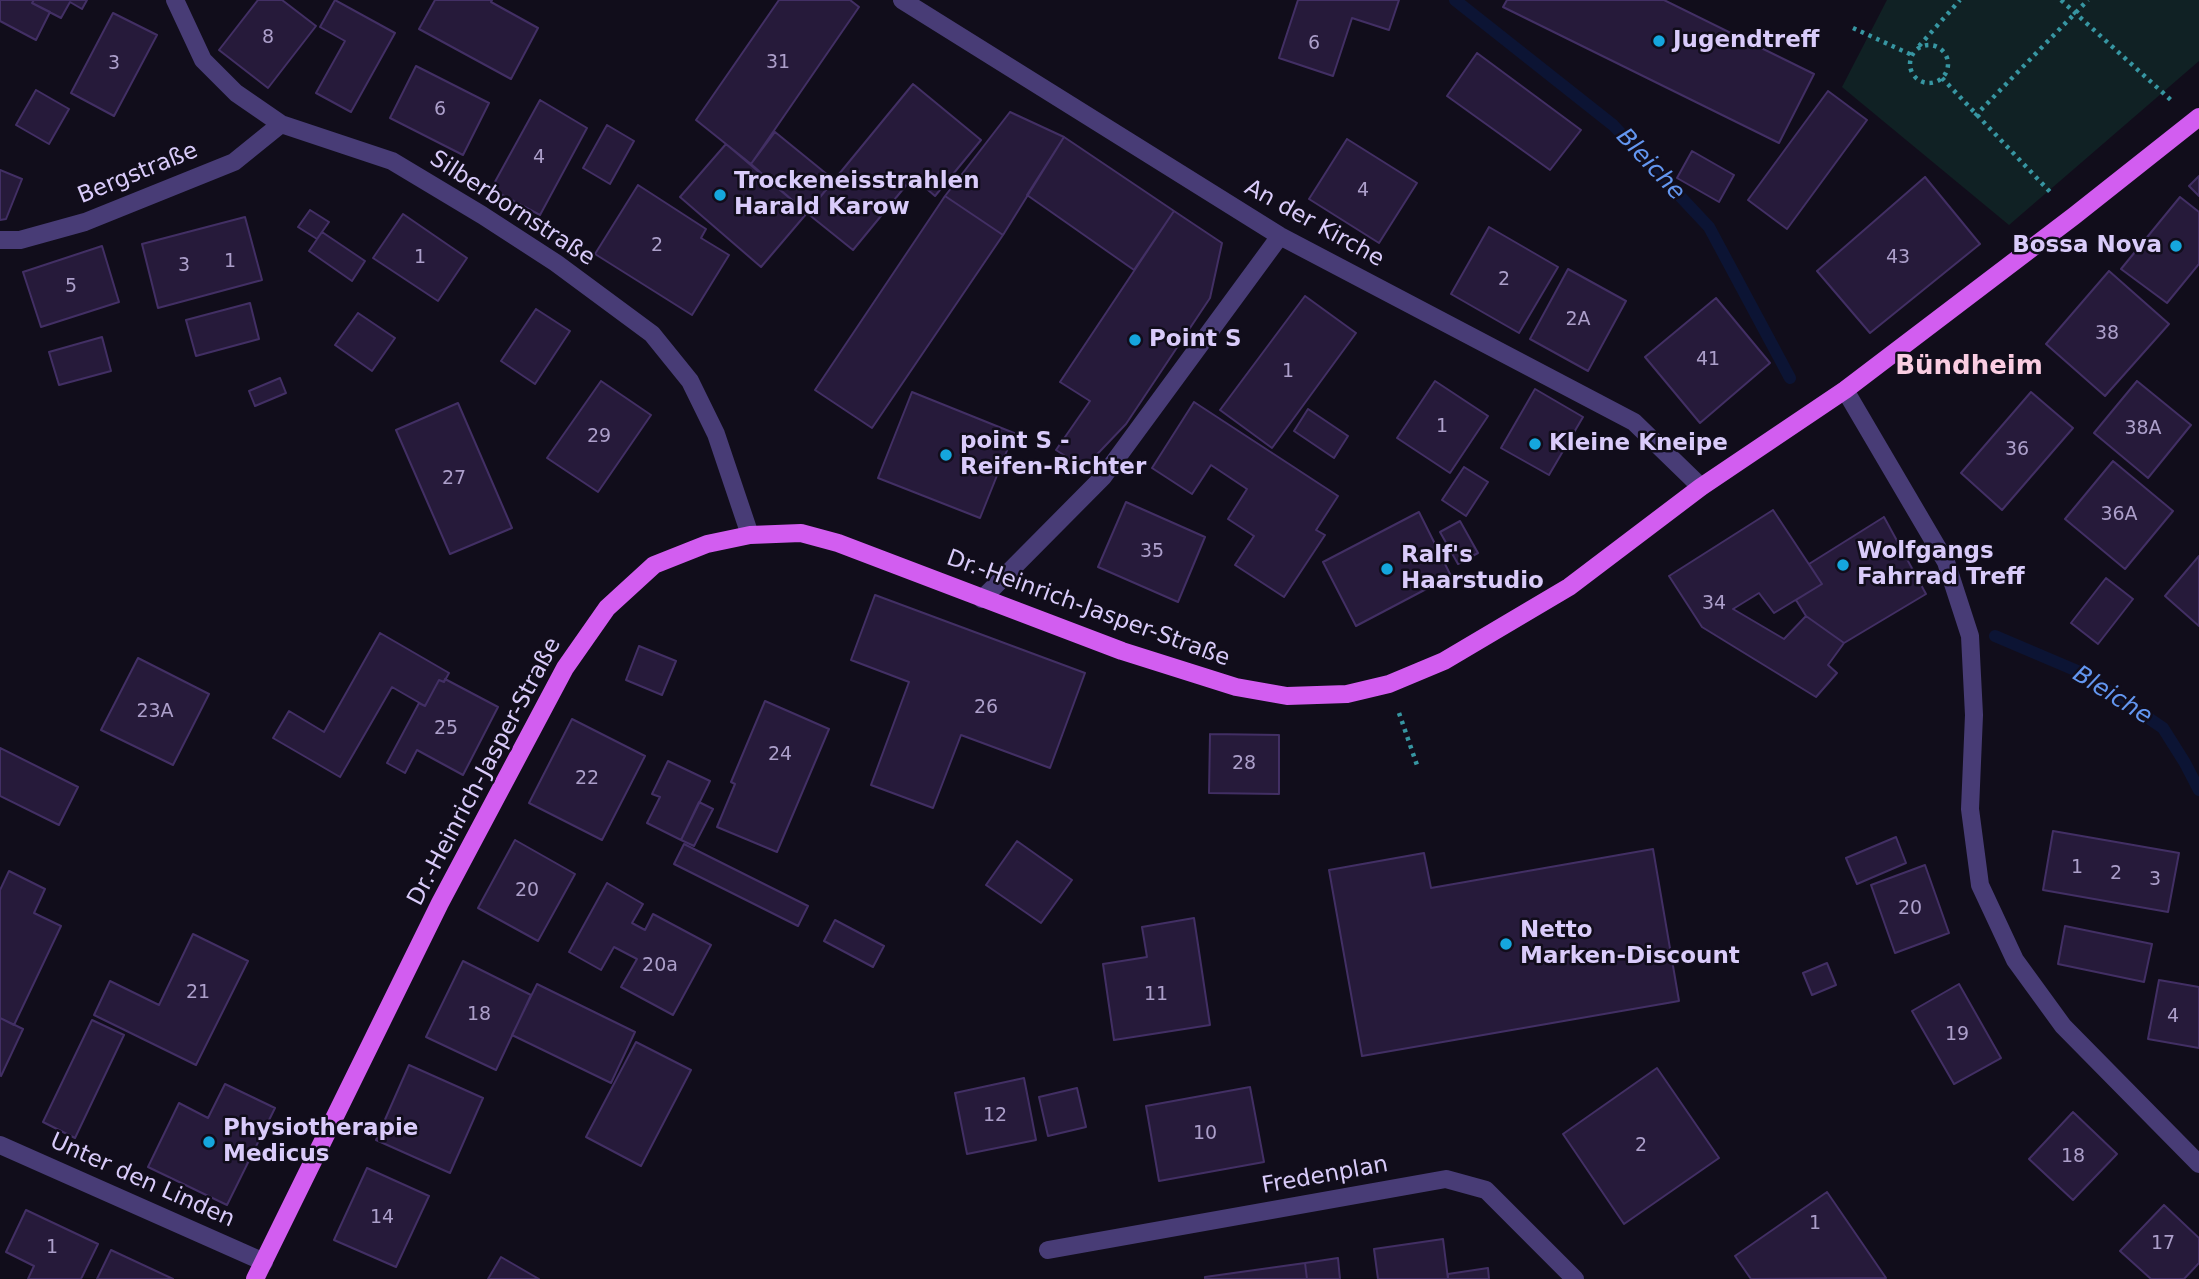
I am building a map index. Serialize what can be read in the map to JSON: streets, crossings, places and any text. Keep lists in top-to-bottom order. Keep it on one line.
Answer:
{"streets":{"main road":["Dr.-Heinrich-Jasper-Straße"],"street":["Bergstraße","Silberbornstraße","An der Kirche","Fredenplan","Unter den Linden"]},"crossings":[["Bergstraße","Silberbornstraße"],["Silberbornstraße","Dr.-Heinrich-Jasper-Straße"],["An der Kirche","Dr.-Heinrich-Jasper-Straße"],["Dr.-Heinrich-Jasper-Straße","Unter den Linden"]],"districts":["Bündheim"],"water":["Bleiche"],"places":["Jugendtreff","Trockeneisstrahlen Harald Karow","Bossa Nova","Point S","Kleine Kneipe","point S - Reifen-Richter","Wolfgangs Fahrrad Treff","Ralf's Haarstudio","Netto Marken-Discount","Physiotherapie Medicus"],"house_numbers":["8","6","31","3","6","4","4","2","1","43","1","3","2","5","2A","38","41","1","1","38A","29","36","27","36A","35","34","26","23A","25","24","28","22","1","2","3","20","20","20a","21","11","18","4","19","12","10","2","18","14","1","17","1"]}
